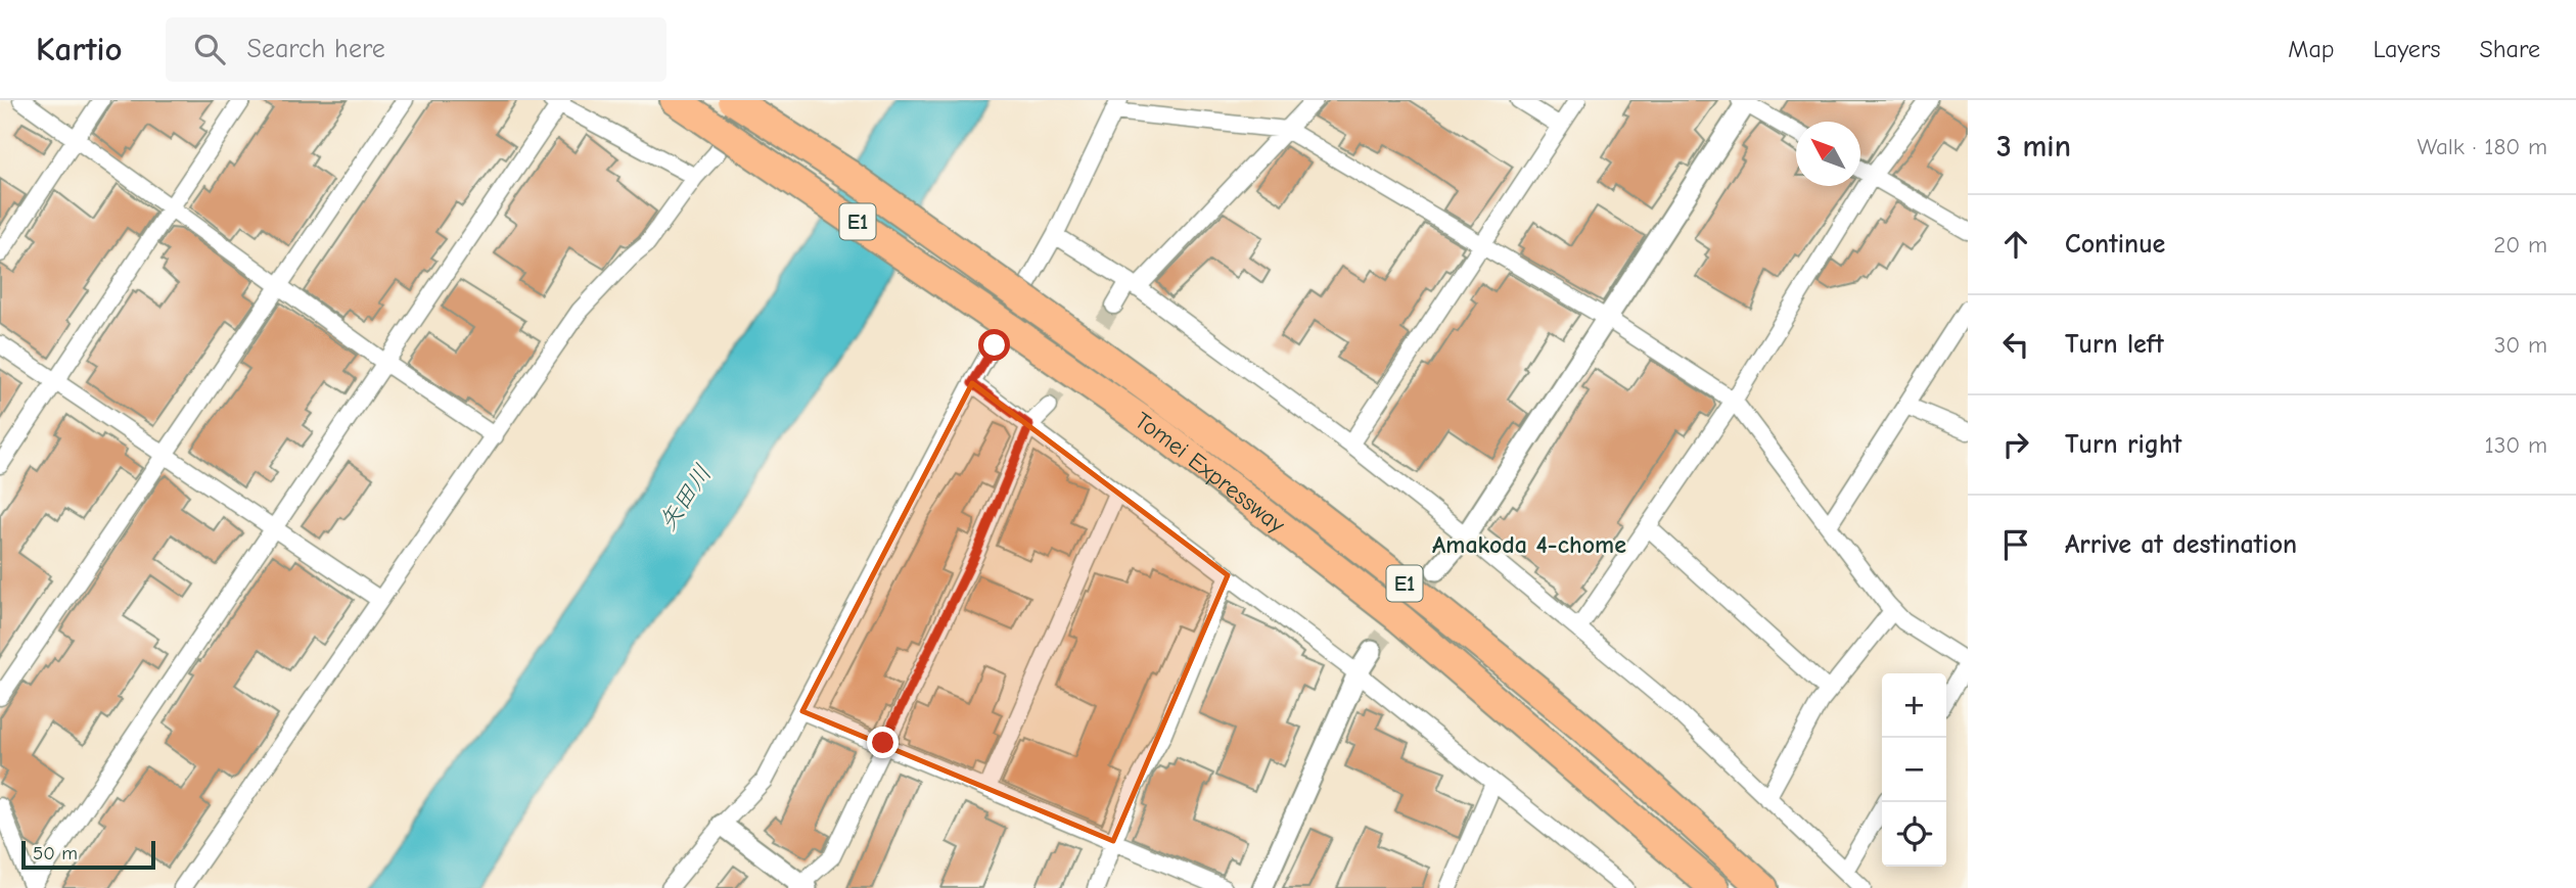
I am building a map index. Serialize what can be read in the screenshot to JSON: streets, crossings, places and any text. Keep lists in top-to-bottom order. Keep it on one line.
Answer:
{"streets":{"highway":["E1","Tomei Expressway"]},"districts":["Amakoda 4-chome"],"water":["矢田川"],"scale_bar":"50 m","north":"top left","page":{"header":"Kartio","search":"Search here","nav":["Map","Layers","Share"],"heading":["3 min","Walk · 180 m"],"list":[["Continue","20 m"],["Turn left","30 m"],["Turn right","130 m"],"Arrive at destination"],"map_buttons":["+","−"],"scale":"50 m"}}
